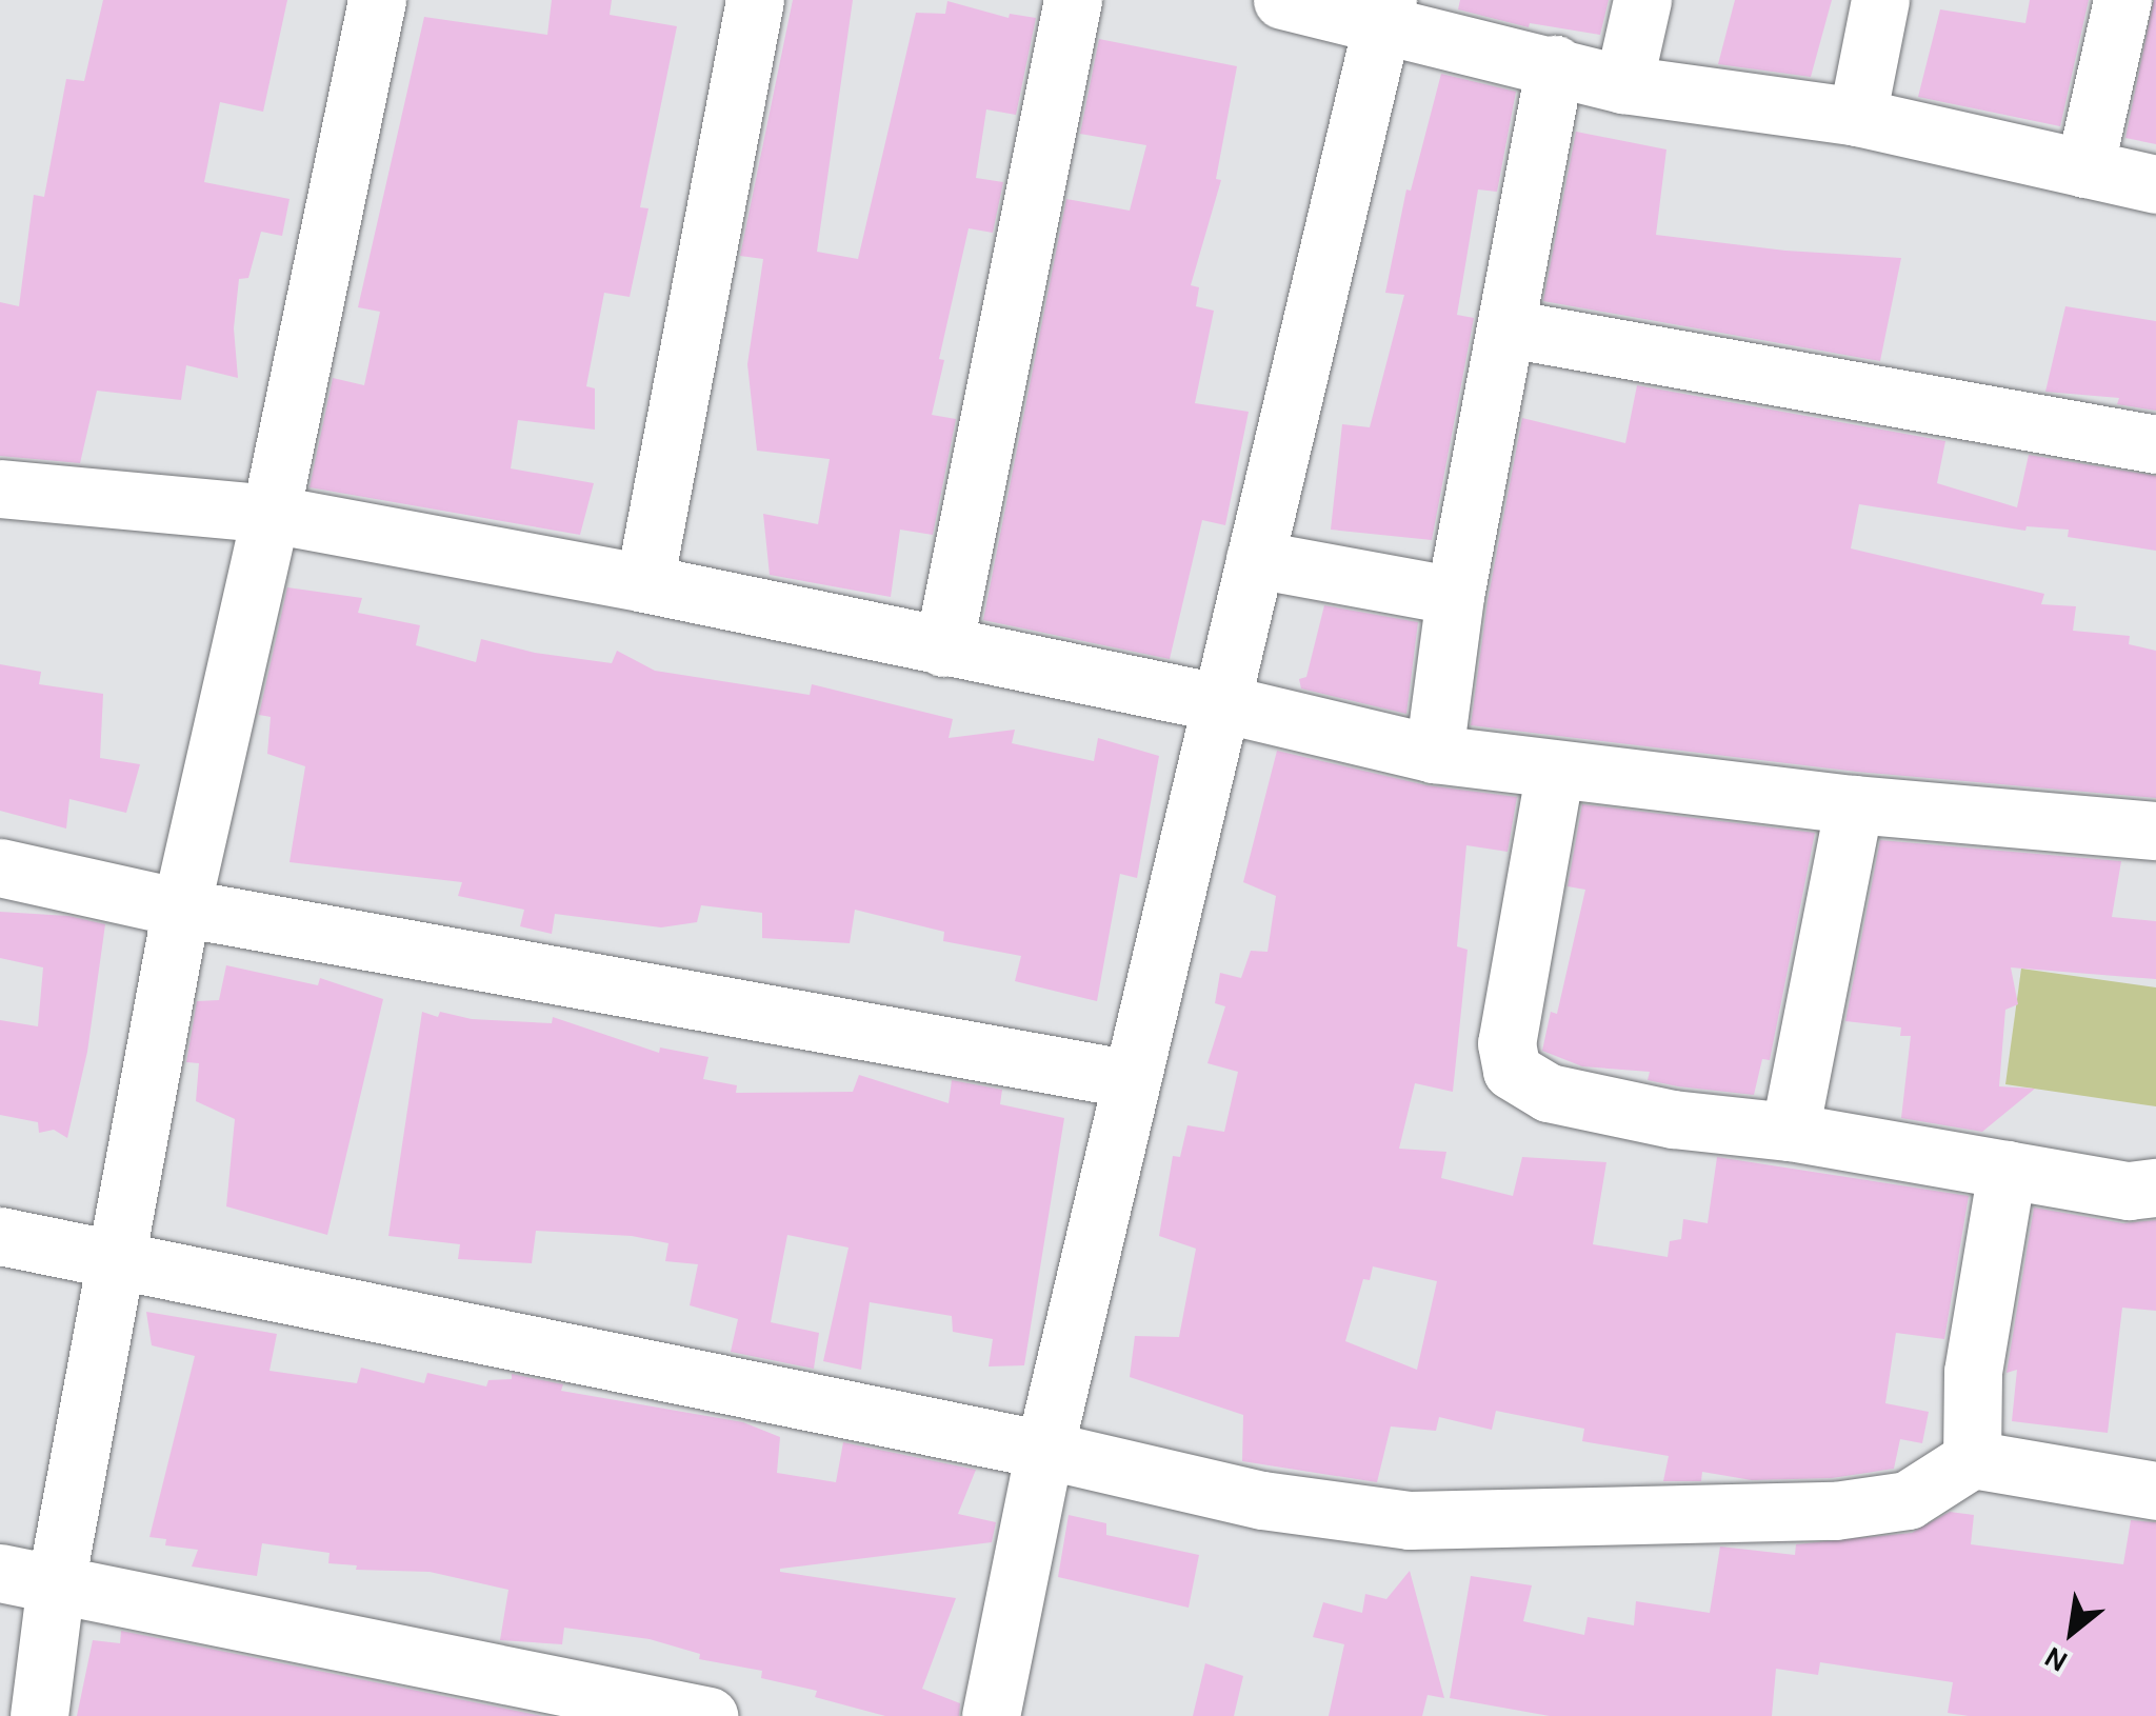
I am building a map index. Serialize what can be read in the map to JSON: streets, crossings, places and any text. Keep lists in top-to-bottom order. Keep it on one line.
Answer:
{"north":"bottom left"}
